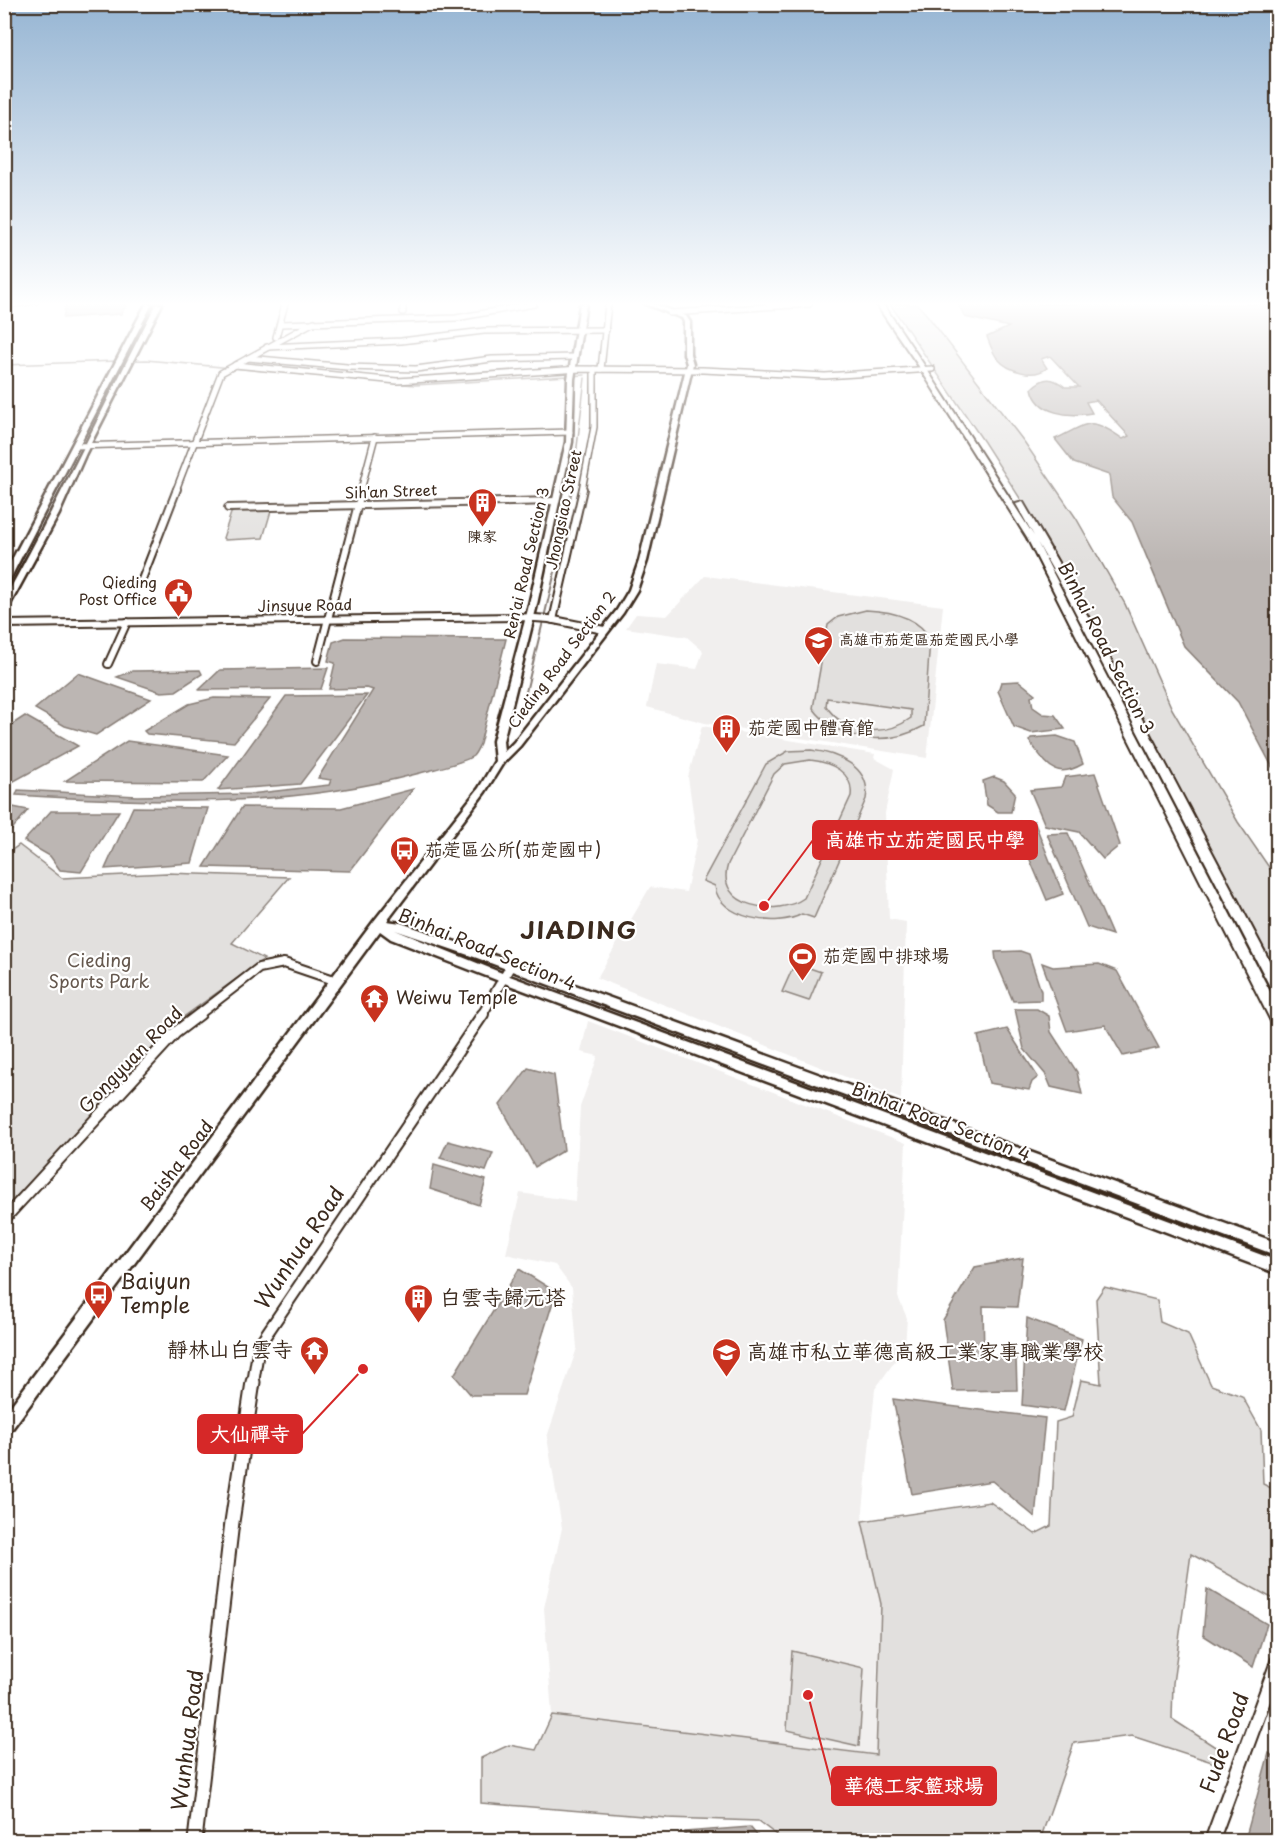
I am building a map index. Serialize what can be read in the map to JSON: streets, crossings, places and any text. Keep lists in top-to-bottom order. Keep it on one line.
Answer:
{"streets":{"main road":["Binhai Road Section 3"],"street":["Sih'an Street","Jhongsiao Street","Ren'ai Road Section 3","Jinsyue Road","Cieding Road Section 2","Binhai Road Section 4","Gongyuan Road","Baisha Road","Wunhua Road","Fude Road"]},"crossings":[["Sih'an Street","Ren'ai Road Section 3"],["Jhongsiao Street","Jinsyue Road"],["Ren'ai Road Section 3","Jinsyue Road"],["Ren'ai Road Section 3","Cieding Road Section 2"],["Jinsyue Road","Cieding Road Section 2"],["Cieding Road Section 2","Binhai Road Section 4"],["Cieding Road Section 2","Baisha Road"],["Binhai Road Section 4","Baisha Road"],["Binhai Road Section 4","Wunhua Road"],["Gongyuan Road","Baisha Road"]],"districts":["JIADING"],"parks":["Cieding Sports Park"],"places":{"building":["陳家","茄萣國中體育館","白雲寺歸元塔"],"public building":["Qieding Post Office"],"school or university":["高雄市茄萣區茄萣國民小學","高雄市私立華德高級工業家事職業學校"],"bus stop":["茄萣區公所(茄萣國中)","Baiyun Temple"],"other":["高雄市立茄萣國民中學","大仙禪寺","華德工家籃球場"],"sports":["茄萣國中排球場"],"temple":["Weiwu Temple","靜林山白雲寺"]}}
